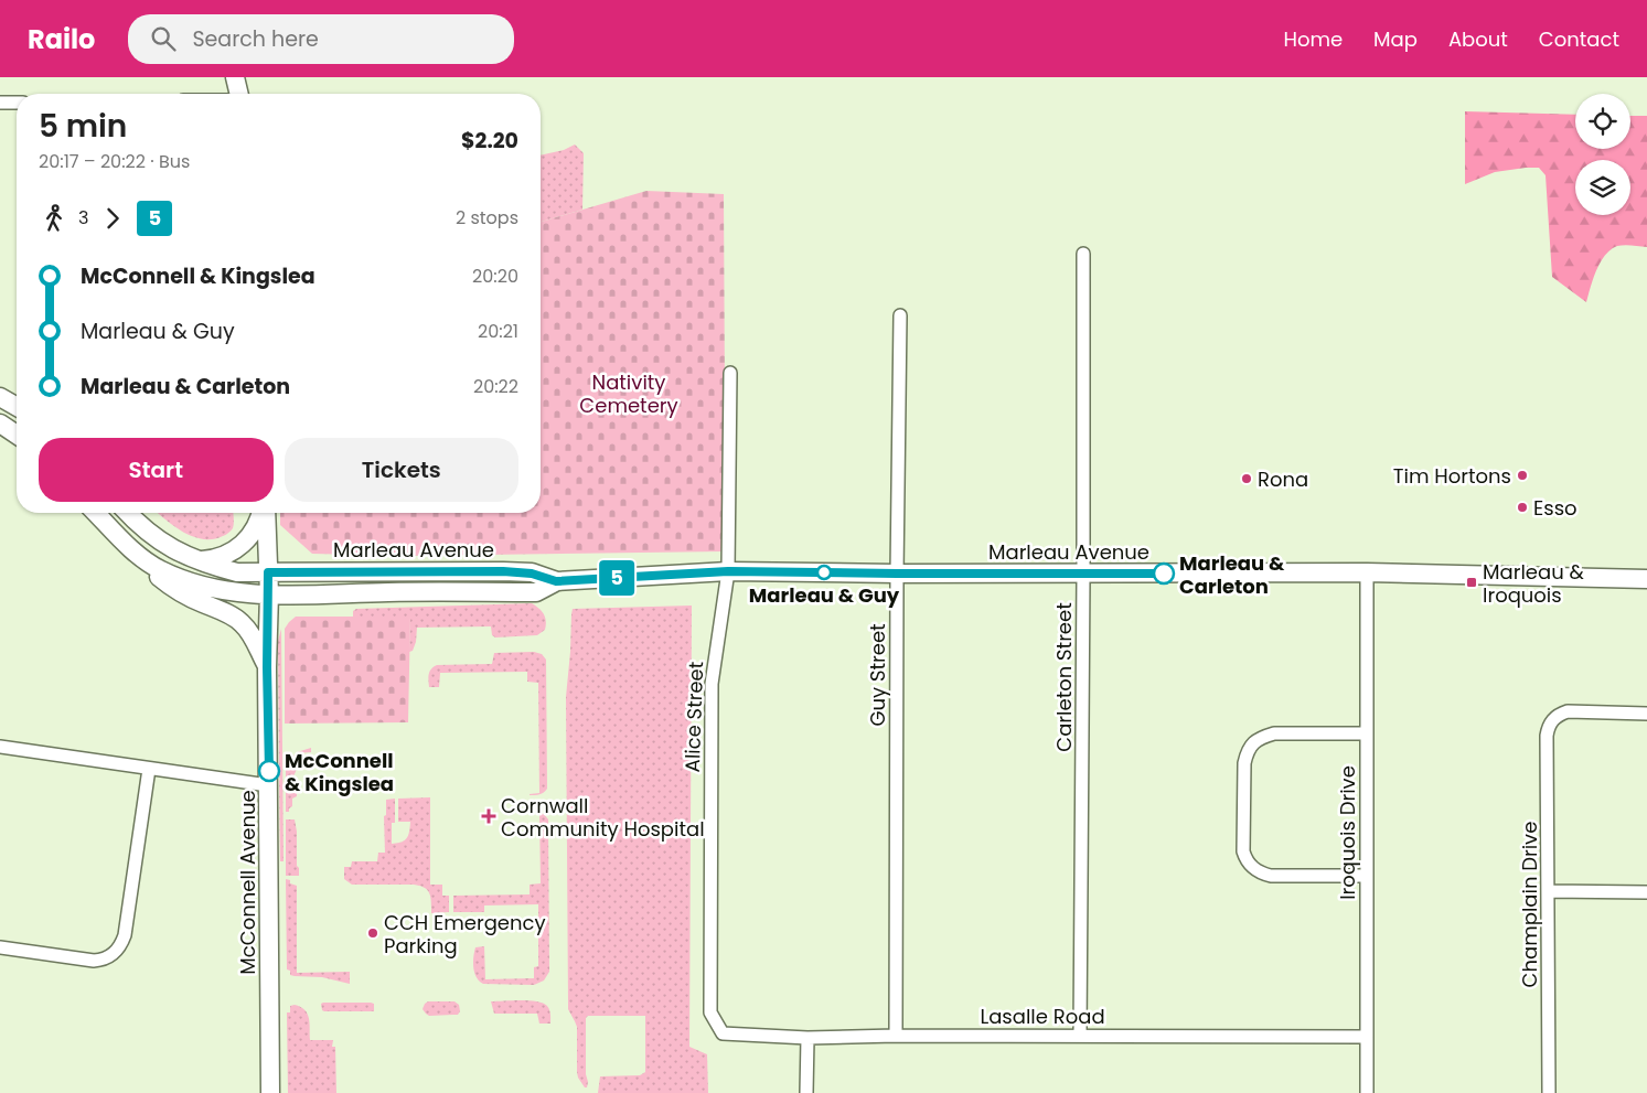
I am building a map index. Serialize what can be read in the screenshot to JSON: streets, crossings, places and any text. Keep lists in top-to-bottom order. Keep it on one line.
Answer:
{"streets":{"main road":["Marleau Avenue","McConnell Avenue"],"street":["Guy Street","Carleton Street","Alice Street","Iroquois Drive","Champlain Drive","Lasalle Road"]},"crossings":[["Marleau Avenue","Guy Street"],["Marleau Avenue","Carleton Street"],["Marleau Avenue","Alice Street"],["Marleau Avenue","Iroquois Drive"],["Marleau Avenue","McConnell Avenue"],["Guy Street","Lasalle Road"],["Carleton Street","Lasalle Road"],["Alice Street","Lasalle Road"],["Iroquois Drive","Lasalle Road"]],"parks":["Nativity Cemetery"],"places":{"other":["Tim Hortons","Rona","Esso","Marleau & Guy","Marleau & Carleton","McConnell & Kingslea","CCH Emergency Parking"],"transit":["Marleau & Iroquois"],"health":["Cornwall Community Hospital"]},"lines":["bus line 5"],"page":{"header":"Railo","search":"Search here","nav":["Home","Map","About","Contact"],"on_map":"5","heading":["5 min","20:17 – 20:22 · Bus","$2.20"],"legs":["3","5","2 stops"],"list":[{"name":"McConnell & Kingslea","value":"20:20"},{"name":"Marleau & Guy","value":"20:21"},{"name":"Marleau & Carleton","value":"20:22"}],"buttons":["Start","Tickets"]}}
